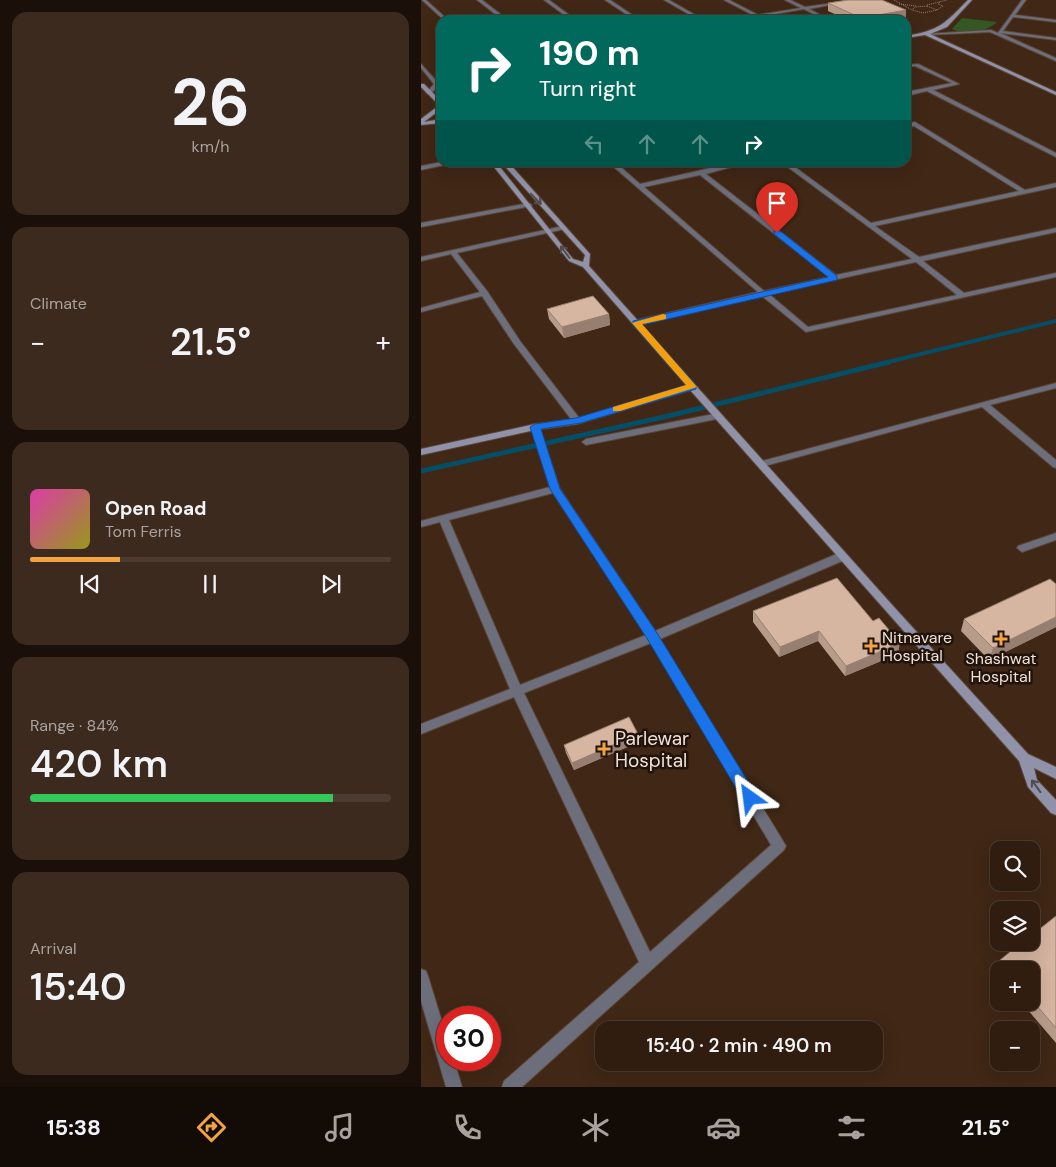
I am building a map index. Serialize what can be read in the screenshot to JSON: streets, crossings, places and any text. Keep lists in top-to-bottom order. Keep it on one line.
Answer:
{"places":{"health":["Shashwat Hospital","Nitnavare Hospital","Parlewar Hospital"]},"page":{"tile":[["26","km/h"],"Climate",["Range · 84%","420 km"],["Arrival","15:40"]],"turn":["190 m","Turn right"],"heat":["−","21.5°","+"],"song":["Open Road","Tom Ferris"],"map_buttons":["+","−"],"limit":"30","trip":"15:40 · 2 min · 490 m","tabs":["15:38","21.5°"]}}
